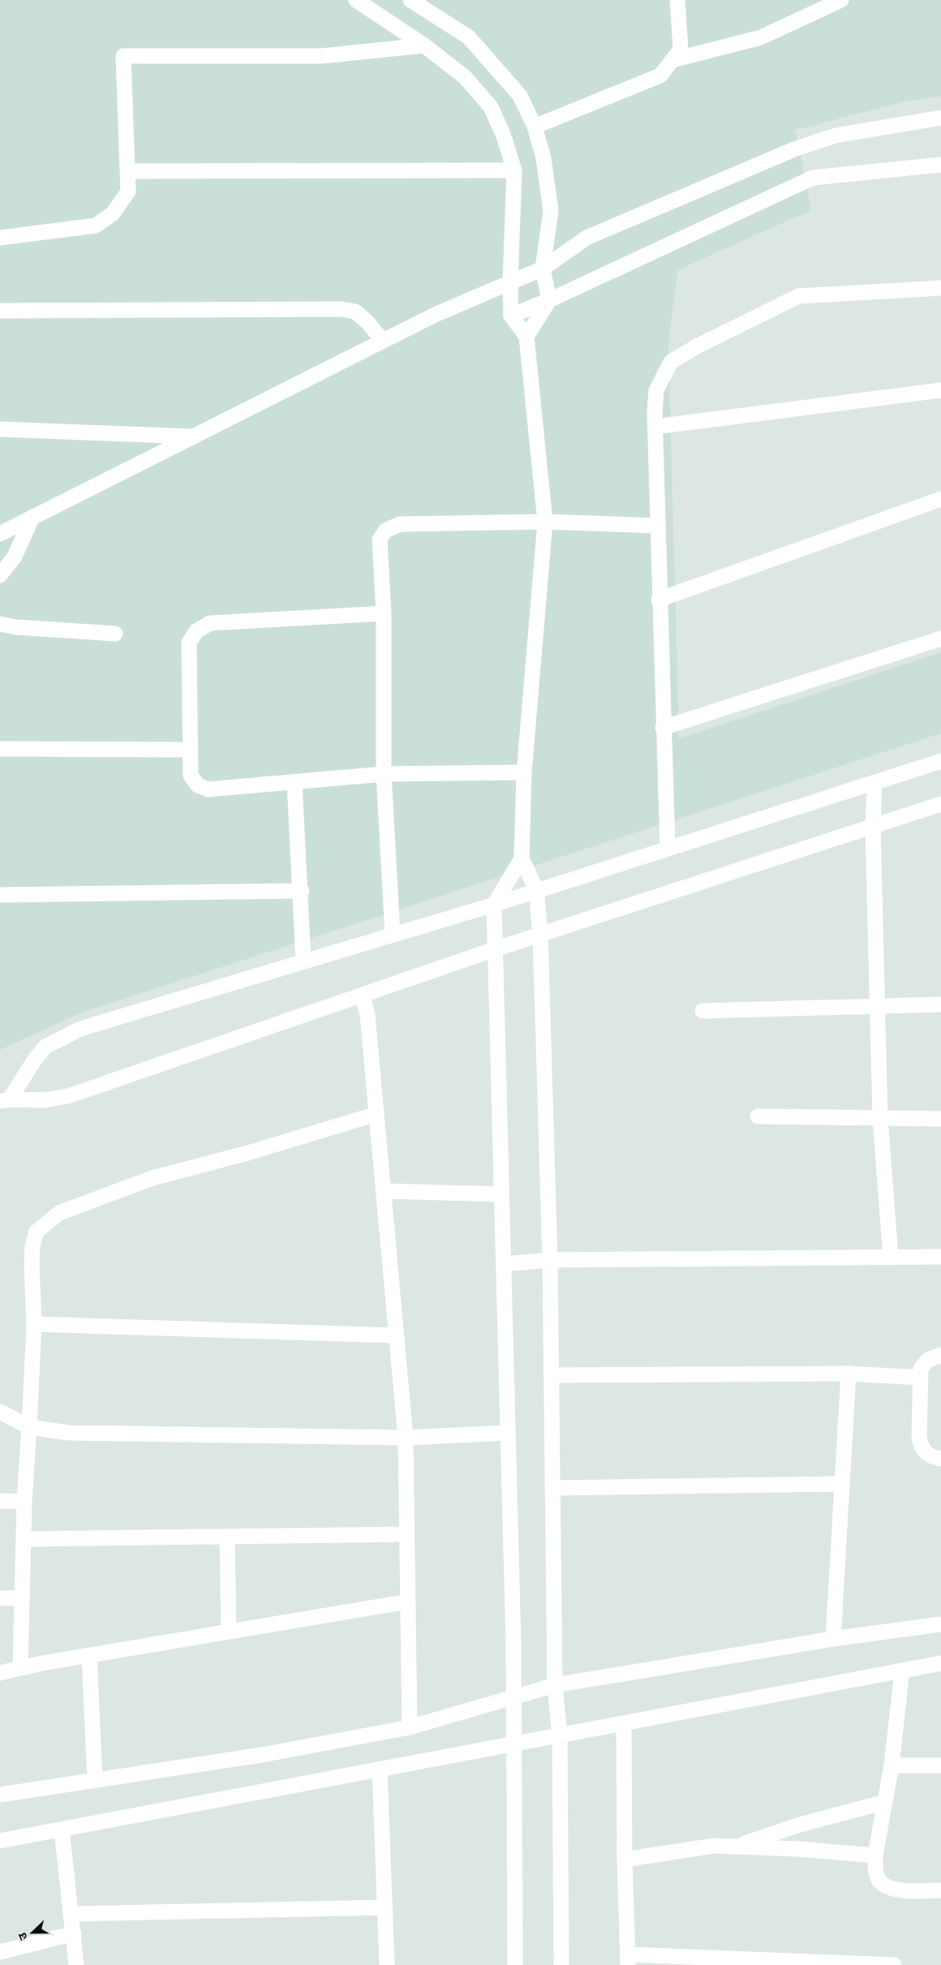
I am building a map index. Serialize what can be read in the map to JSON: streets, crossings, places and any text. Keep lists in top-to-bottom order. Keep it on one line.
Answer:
{"north":"left"}
